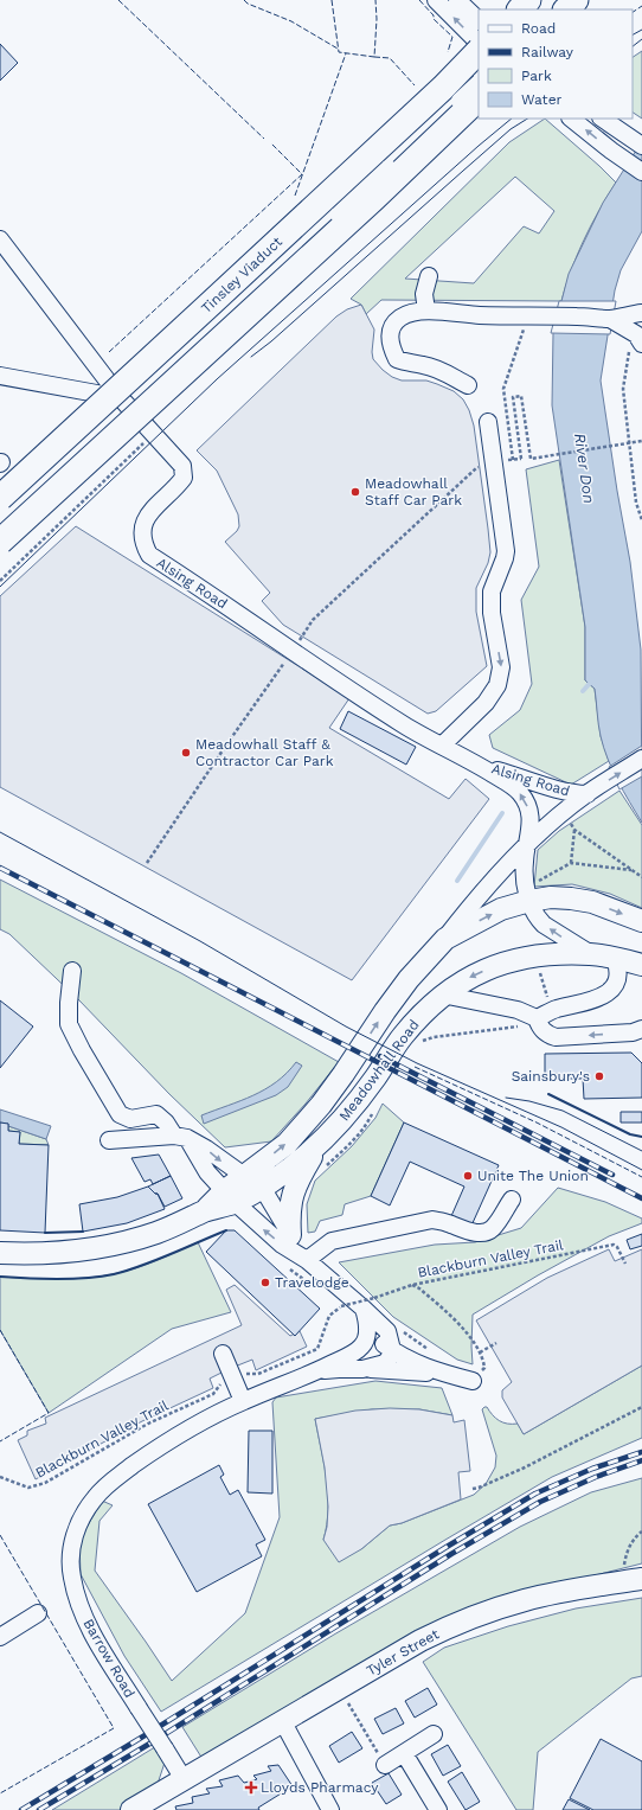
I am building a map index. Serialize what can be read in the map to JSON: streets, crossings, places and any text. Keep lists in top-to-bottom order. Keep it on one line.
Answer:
{"streets":{"highway":["Tinsley Viaduct"],"main road":["Meadowhall Road","Tyler Street"],"street":["Alsing Road","Barrow Road"],"path":["Blackburn Valley Trail"]},"crossings":[["Alsing Road","Meadowhall Road"],["Tyler Street","Barrow Road"]],"water":["River Don"],"places":{"other":["Meadowhall Staff Car Park","Meadowhall Staff & Contractor Car Park","Sainsbury's","Unite The Union","Travelodge"],"health":["Lloyds Pharmacy"]},"legend":["Road","Railway","Park","Water"]}
